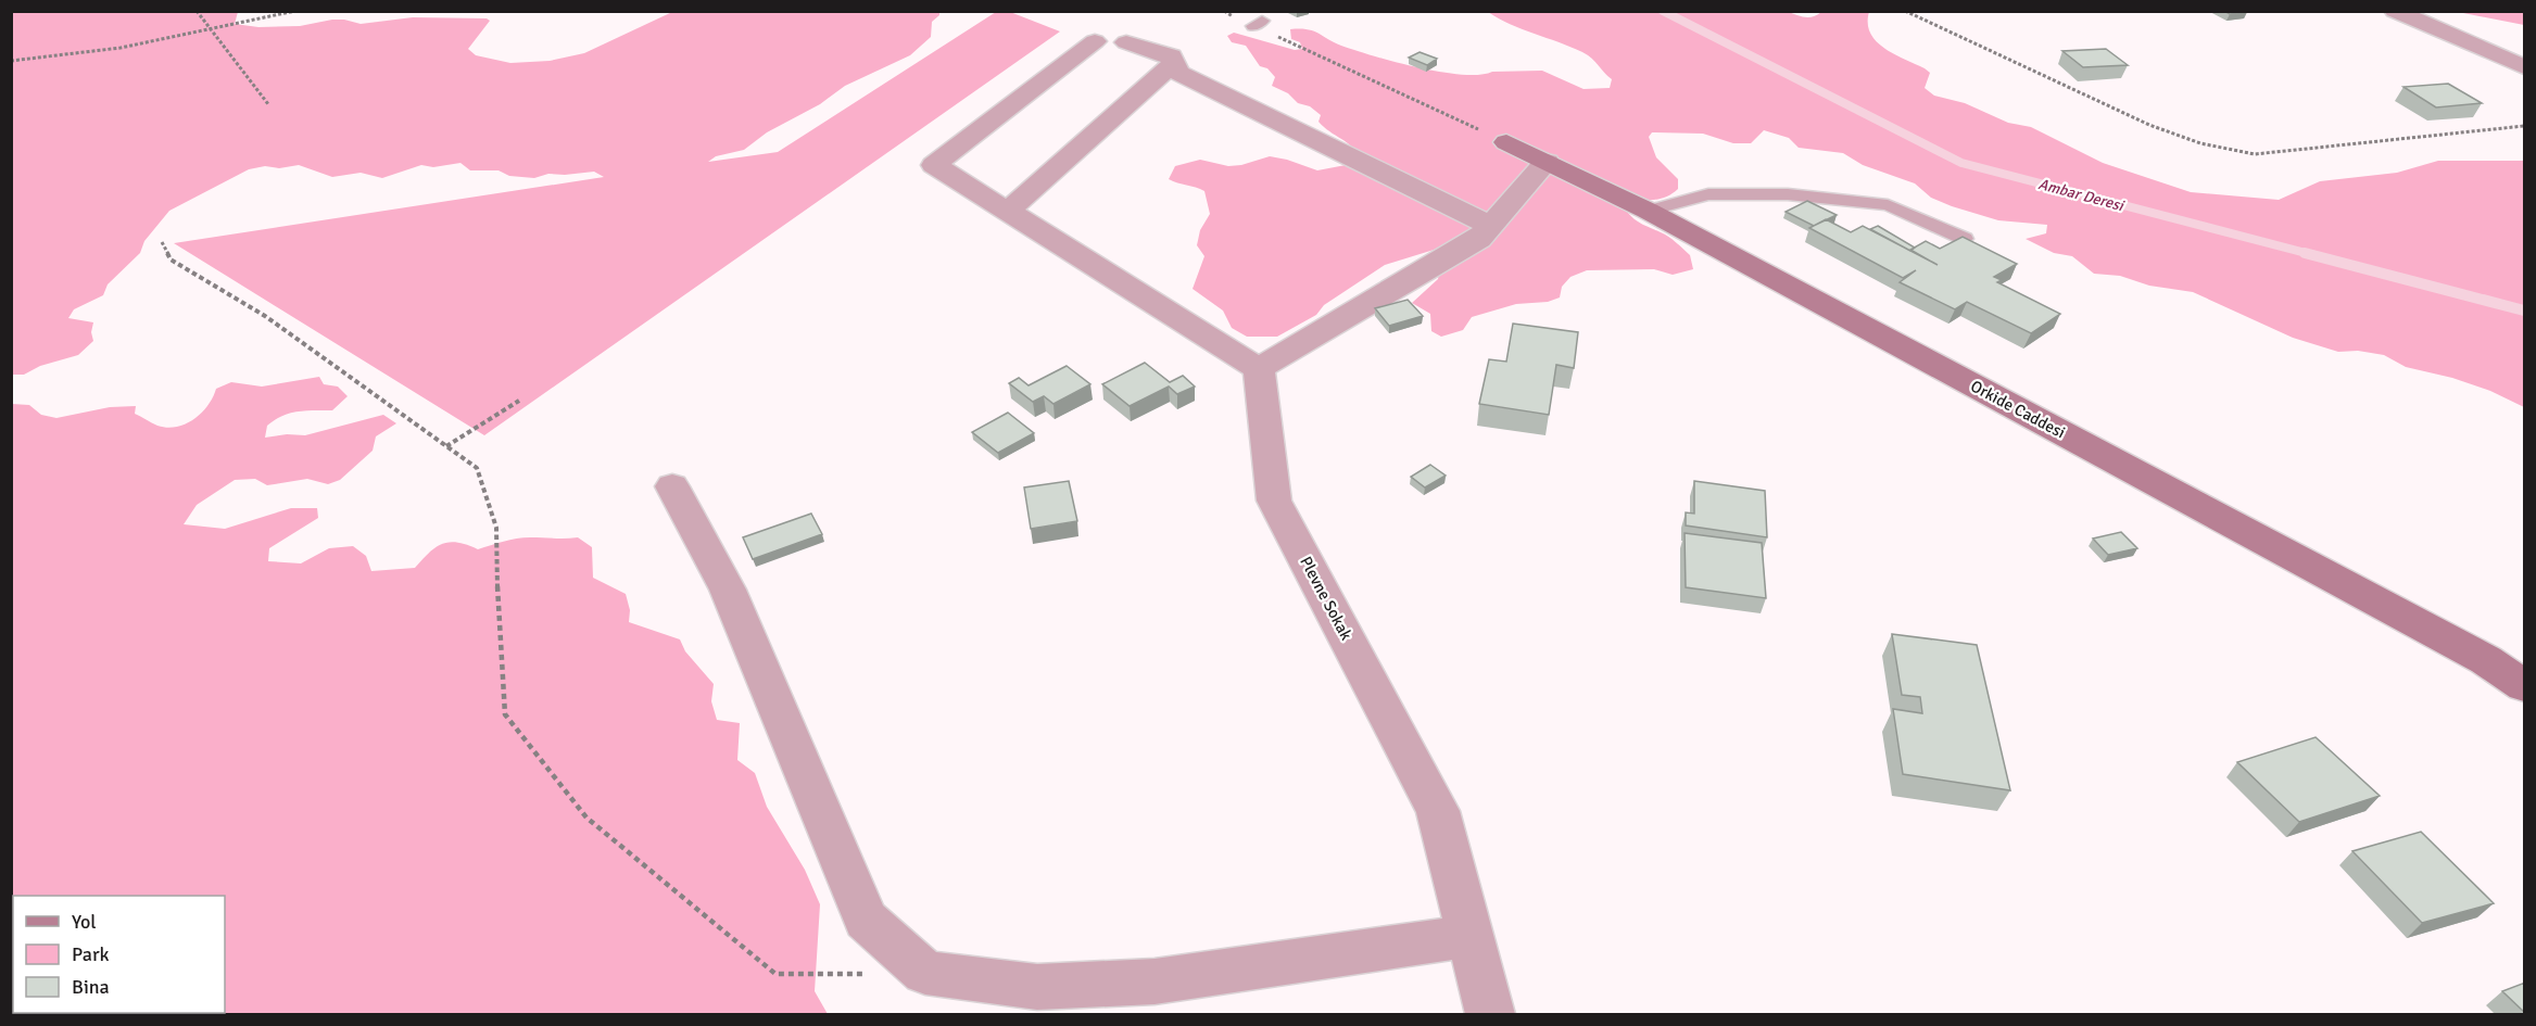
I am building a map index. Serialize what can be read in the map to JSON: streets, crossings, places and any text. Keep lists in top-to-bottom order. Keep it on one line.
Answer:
{"streets":{"street":["Orkide Caddesi","Plevne Sokak"]},"water":["Ambar Deresi"],"legend":["Yol","Park","Bina"]}
